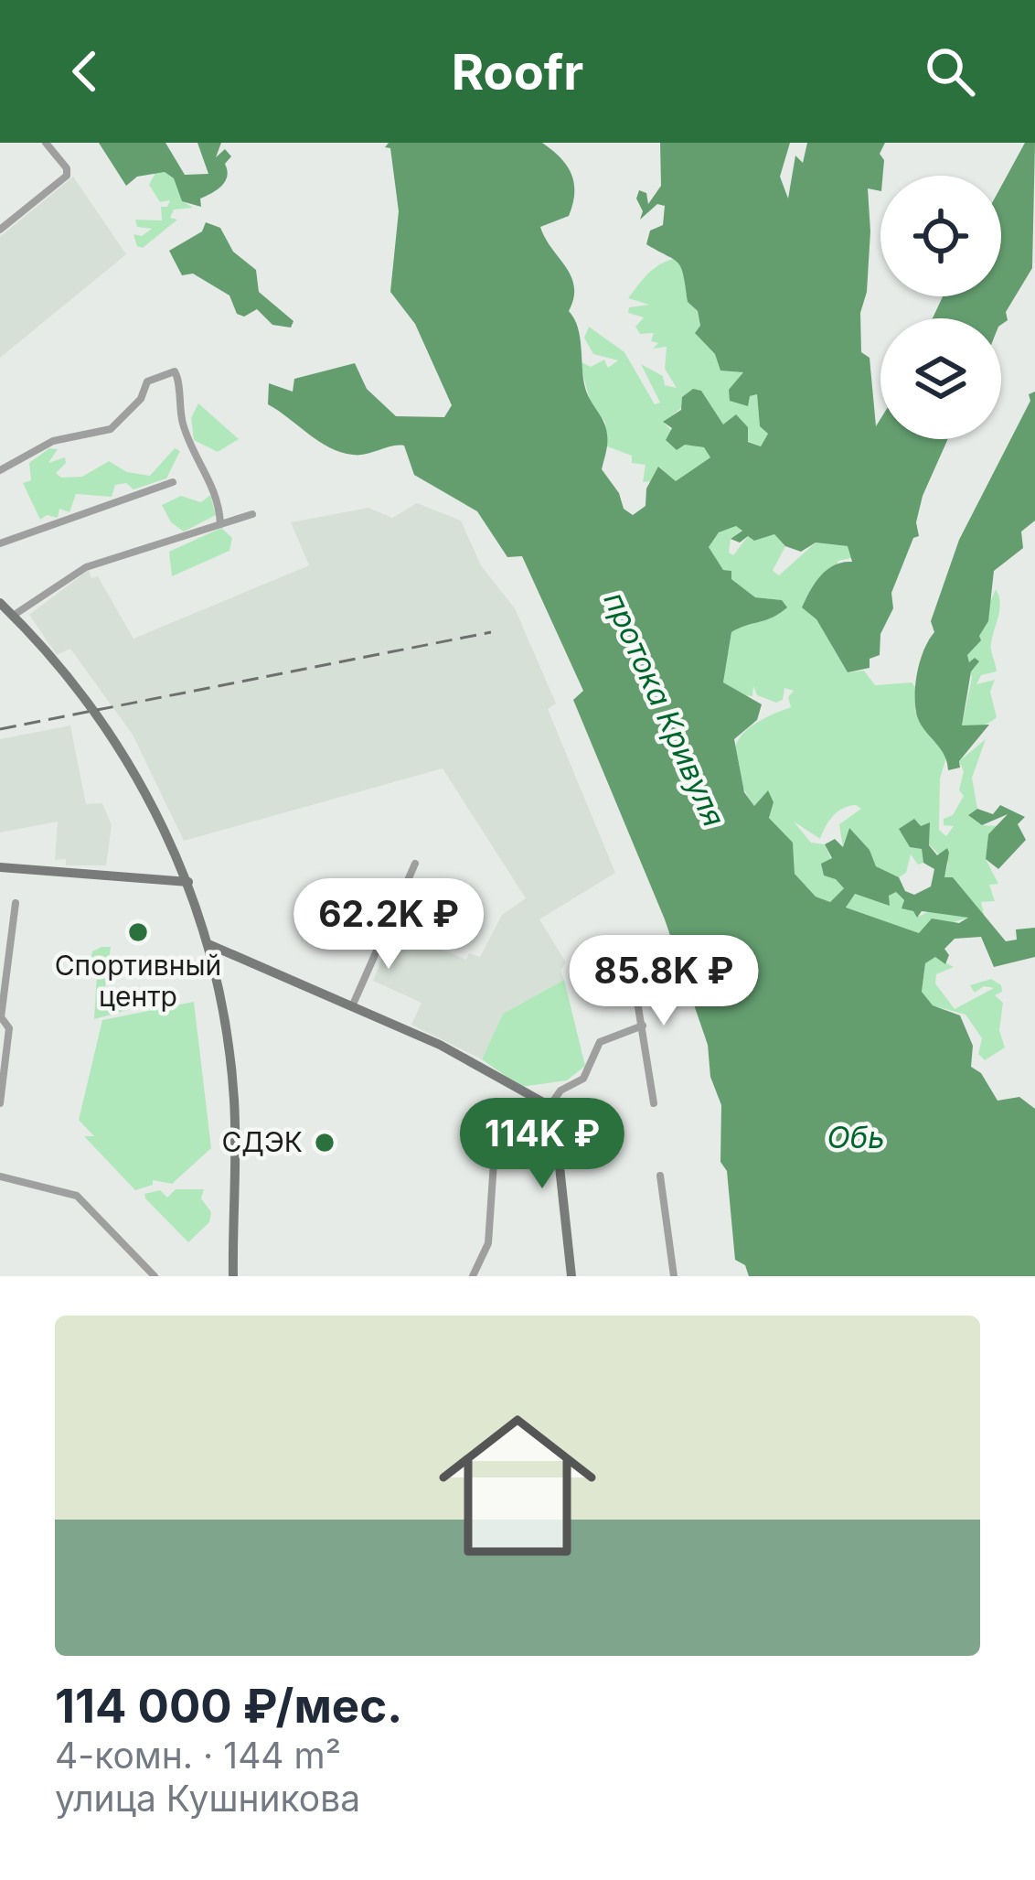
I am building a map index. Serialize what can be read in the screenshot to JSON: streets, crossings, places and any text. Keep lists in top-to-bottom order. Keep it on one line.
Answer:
{"water":["протока Кривуля","Обь"],"places":["Спортивный центр","СДЭК"],"page":{"header":"Roofr","price":["62.2K ₽","85.8K ₽","114K ₽"],"list":[{"name":"114 000 ₽/мес.","note":"4-комн. · 144 m² · улица Кушникова"}]}}
